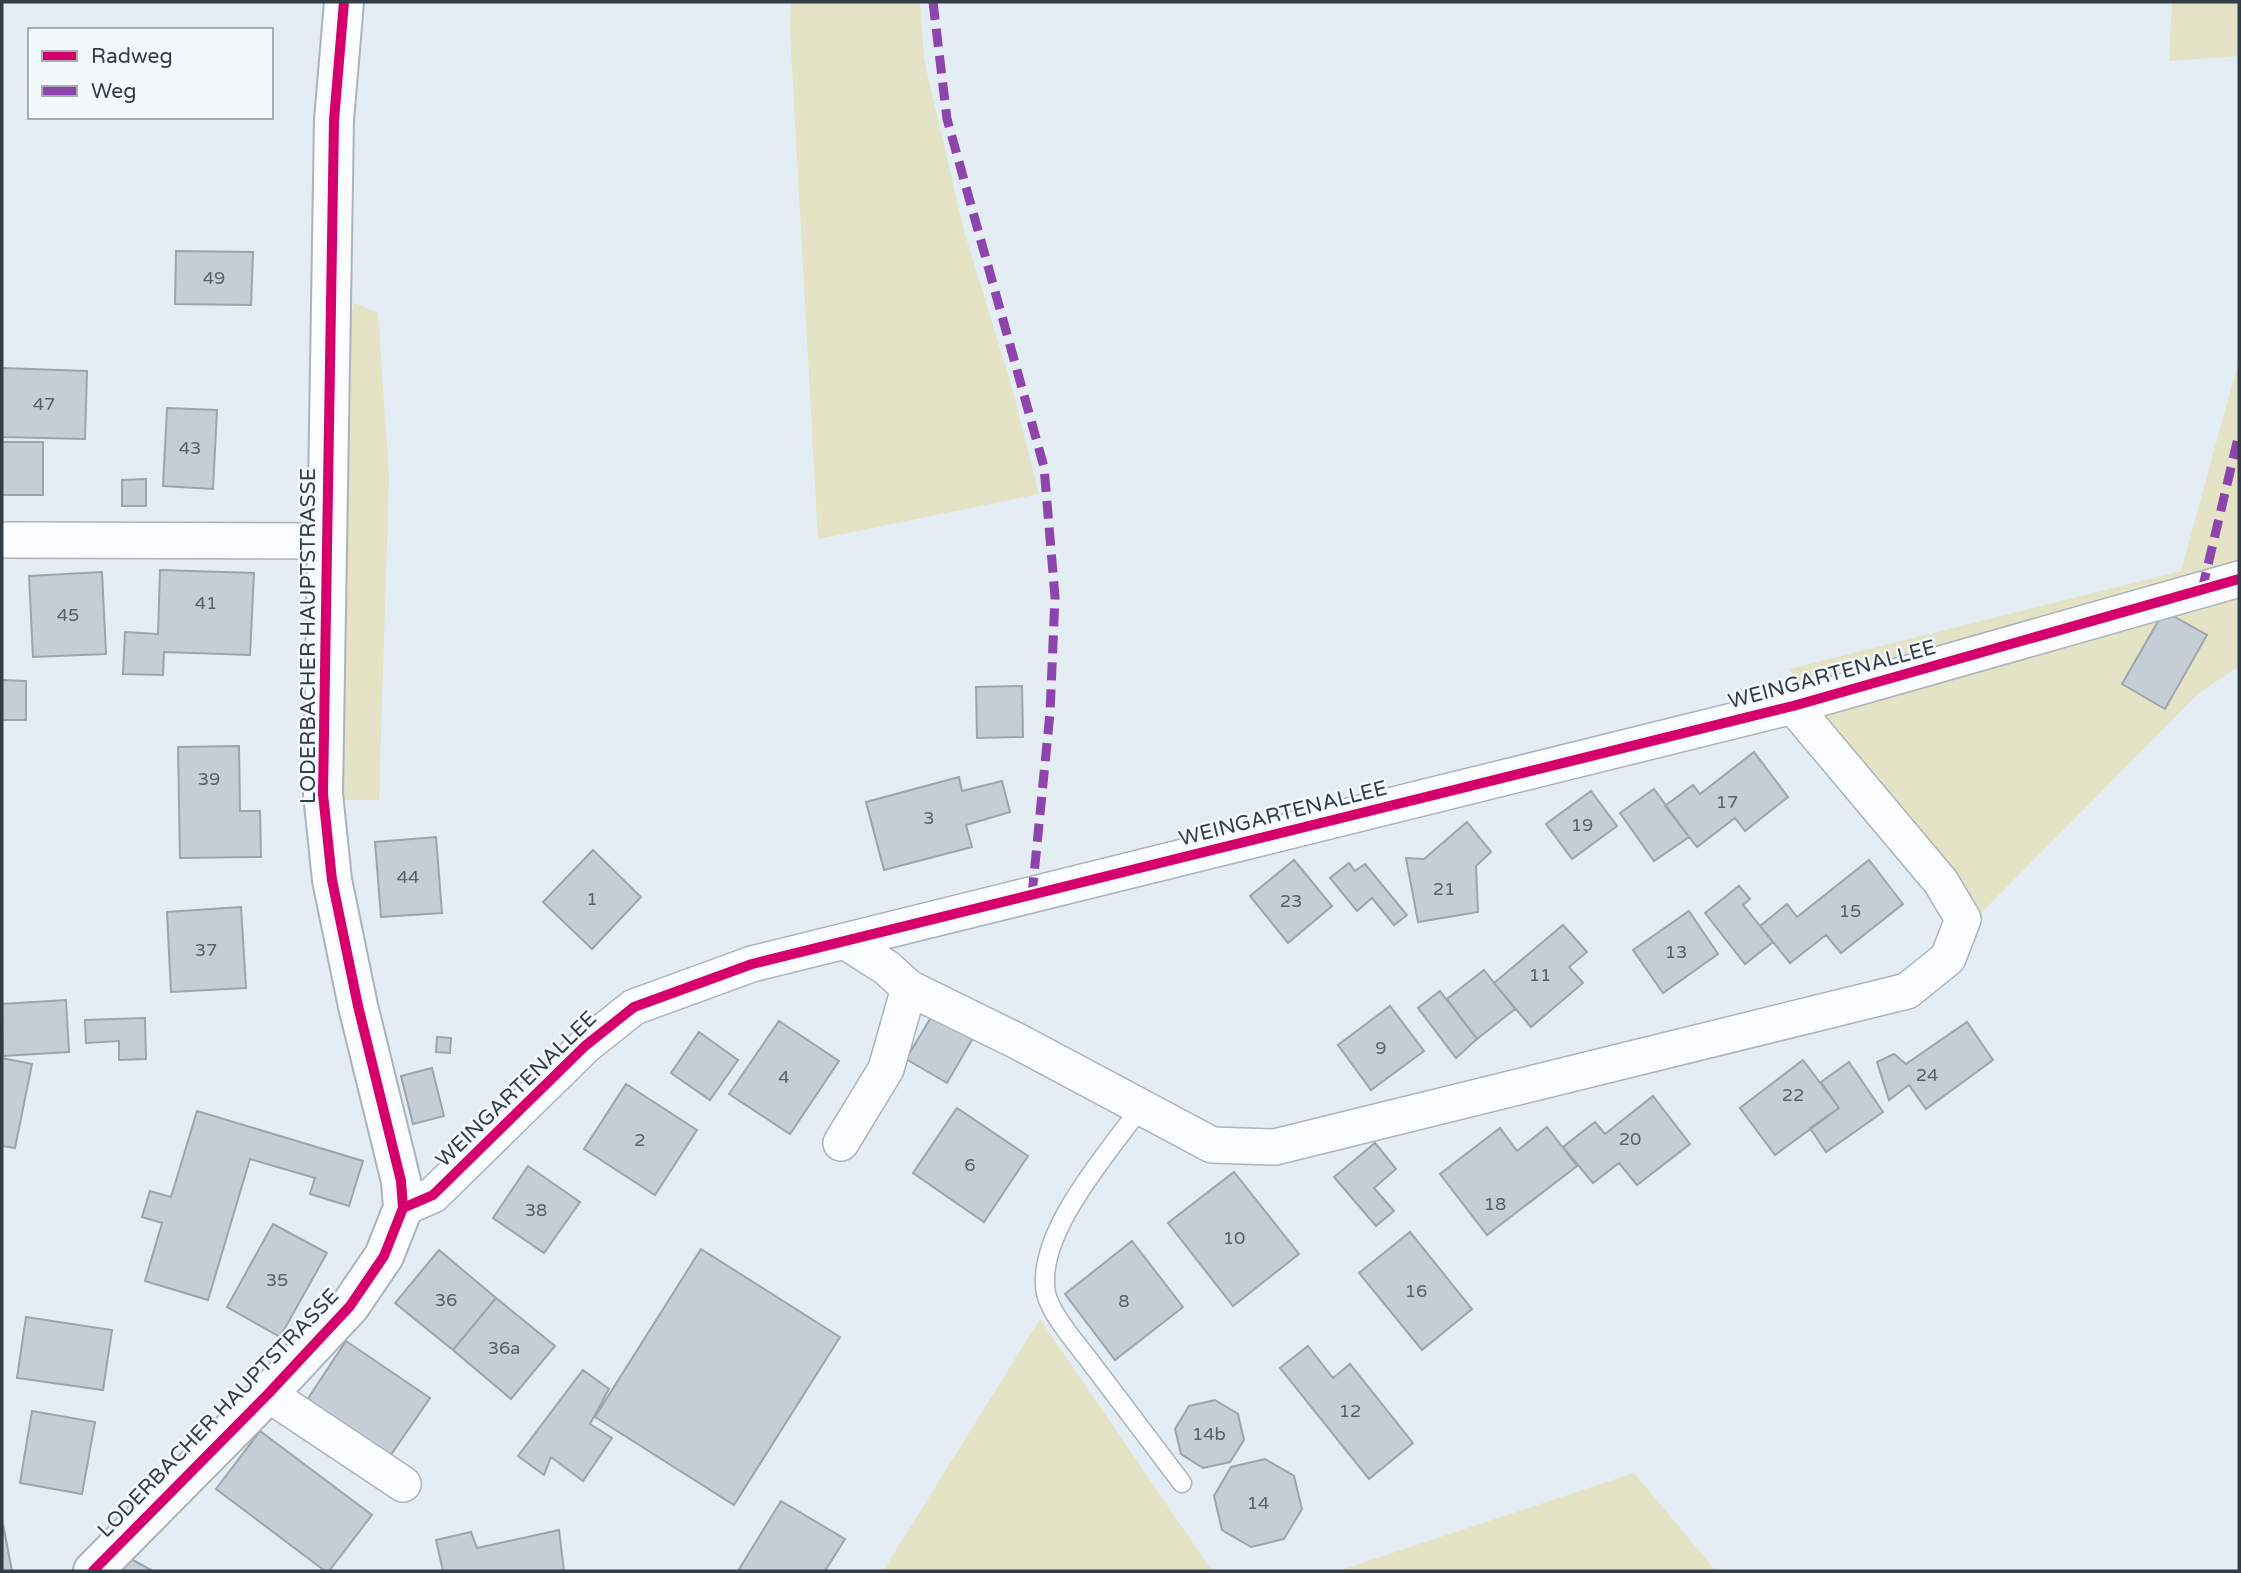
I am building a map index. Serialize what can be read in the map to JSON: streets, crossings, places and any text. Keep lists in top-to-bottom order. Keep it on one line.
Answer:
{"streets":{"street":["LODERBACHER HAUPTSTRASSE","WEINGARTENALLEE"]},"crossings":[["LODERBACHER HAUPTSTRASSE","WEINGARTENALLEE"]],"house_numbers":["49","47","43","41","45","39","17","3","19","44","21","1","23","15","37","13","11","9","24","4","22","20","2","6","18","38","10","35","16","36","8","36a","12","14b","14"],"legend":["Radweg","Weg"]}
